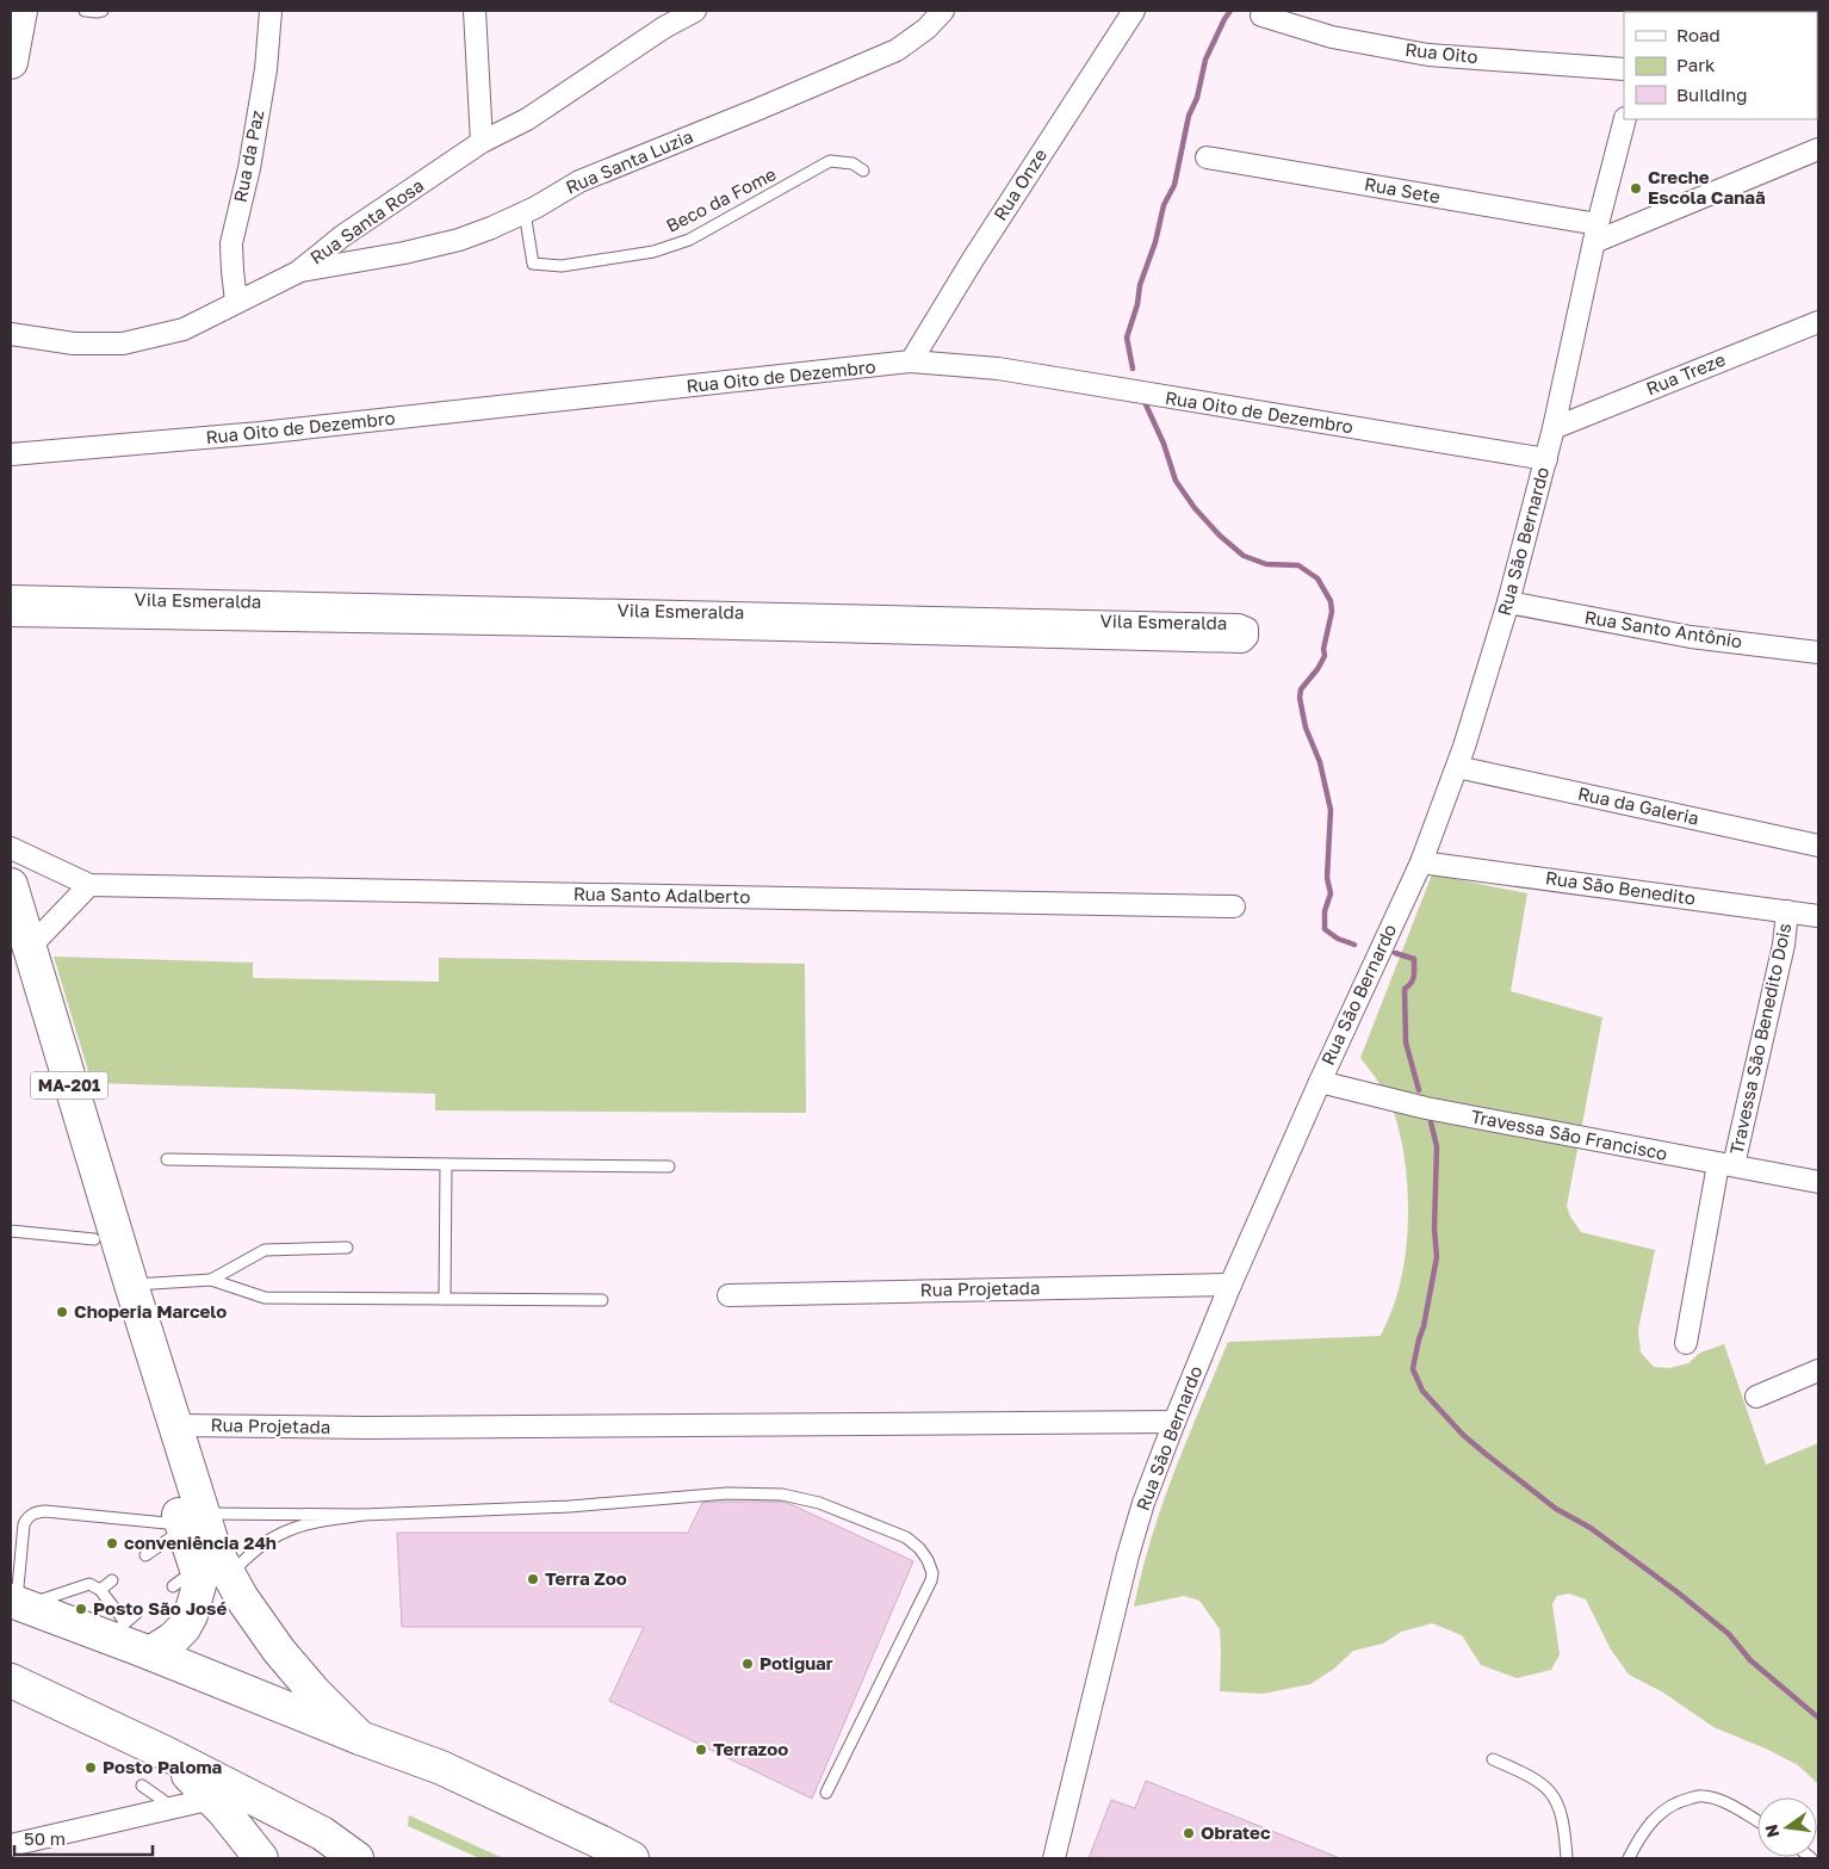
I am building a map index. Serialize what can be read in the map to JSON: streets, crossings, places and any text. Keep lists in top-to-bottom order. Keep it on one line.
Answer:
{"streets":{"main road":["MA-201"],"street":["Rua Oito","Rua da Paz","Rua Santa Luzia","Rua Onze","Rua Sete","Rua Santa Rosa","Rua Treze","Rua Oito de Dezembro","Rua São Bernardo","Vila Esmeralda","Rua Santo Antônio","Rua da Galeria","Rua São Benedito","Rua Santo Adalberto","Travessa São Benedito Dois","Travessa São Francisco","Rua Projetada"],"lane":["Beco da Fome"]},"crossings":[["Rua da Paz","Rua Santa Rosa"],["Rua Santa Luzia","Beco da Fome"],["Rua Santa Luzia","Rua Santa Rosa"],["Rua Onze","Rua Oito de Dezembro"],["Rua Sete","Rua São Bernardo"],["Rua Treze","Rua São Bernardo"],["Rua Oito de Dezembro","Rua São Bernardo"],["Rua São Bernardo","Rua Santo Antônio"],["Rua São Bernardo","Rua da Galeria"],["Rua São Bernardo","Rua São Benedito"],["Rua São Bernardo","Travessa São Francisco"],["Rua São Bernardo","Rua Projetada"],["Rua São Benedito","Travessa São Benedito Dois"],["Travessa São Benedito Dois","Travessa São Francisco"],["MA-201","Rua Projetada"]],"places":["Creche Escola Canaã","Choperia Marcelo","conveniência 24h","Terra Zoo","Posto São José","Potiguar","Terrazoo","Posto Paloma","Obratec"],"legend":["Road","Park","Building"],"scale_bar":"50 m","north":"left"}
